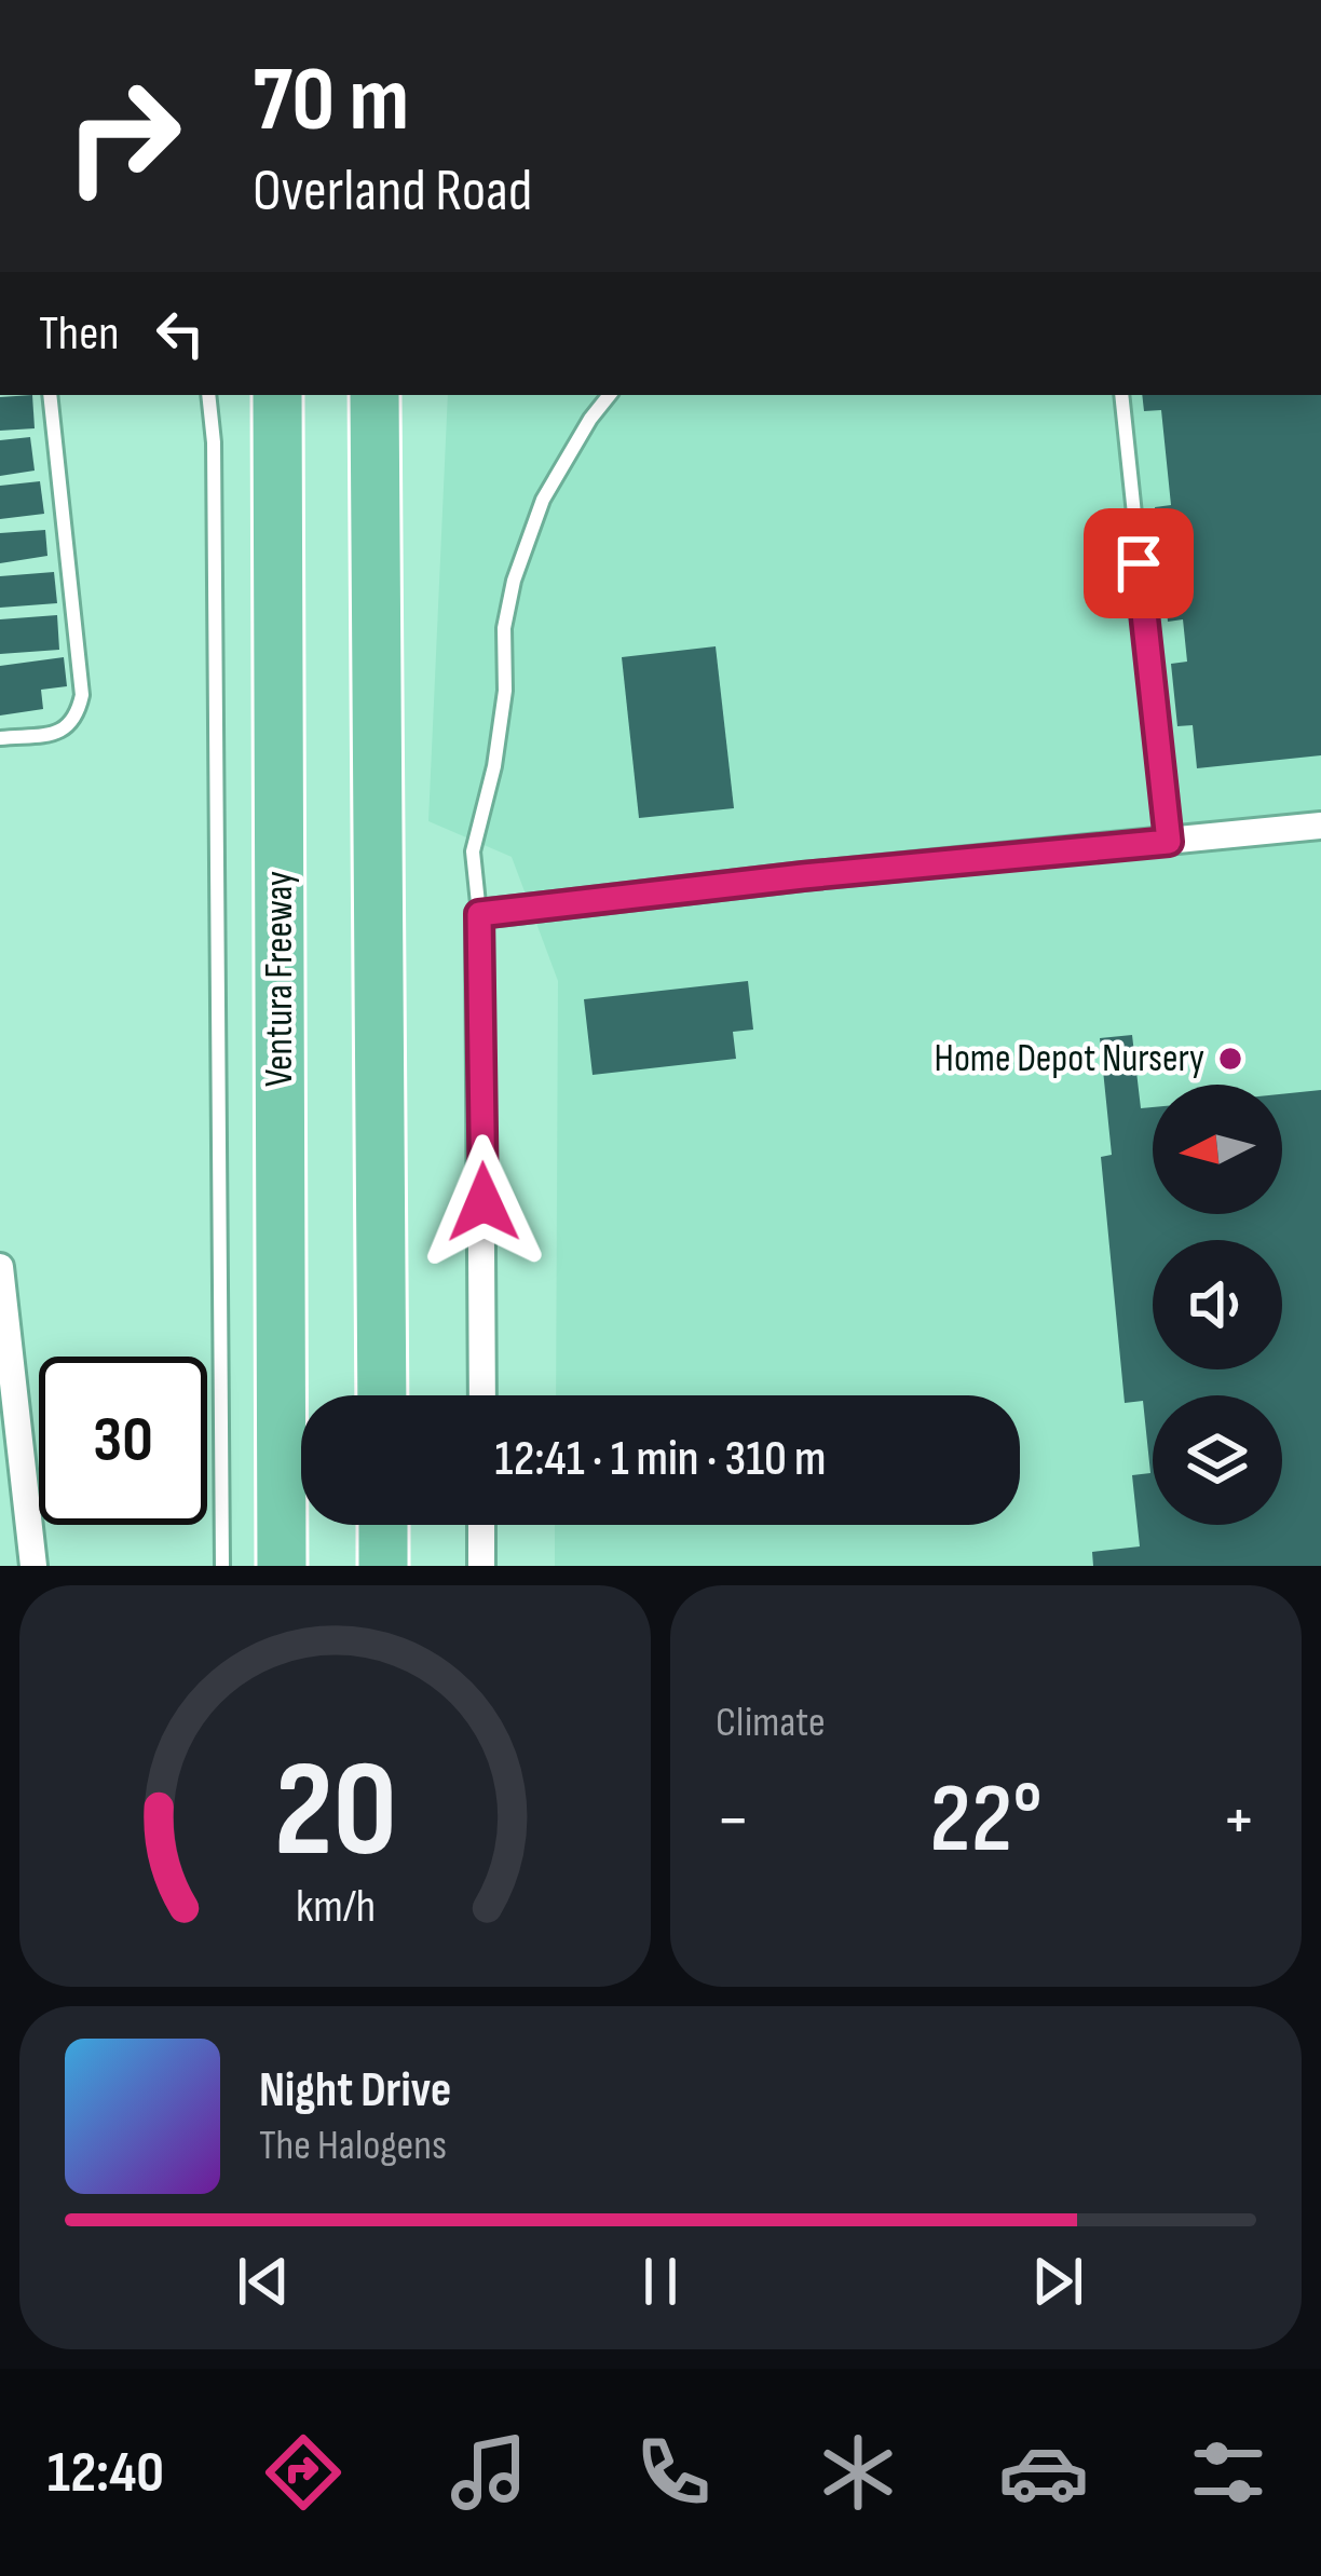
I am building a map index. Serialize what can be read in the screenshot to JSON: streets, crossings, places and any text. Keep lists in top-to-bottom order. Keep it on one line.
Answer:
{"streets":{"highway":["Ventura Freeway"]},"places":["Home Depot Nursery"],"north":"left","page":{"turn":["70 m","Overland Road"],"then":"Then","limit":"30","trip":"12:41 · 1 min · 310 m","tile":"Climate","heat":["−","22°","+"],"song":["Night Drive","The Halogens"],"tabs":"12:40","gauge":["20","km/h"]}}
